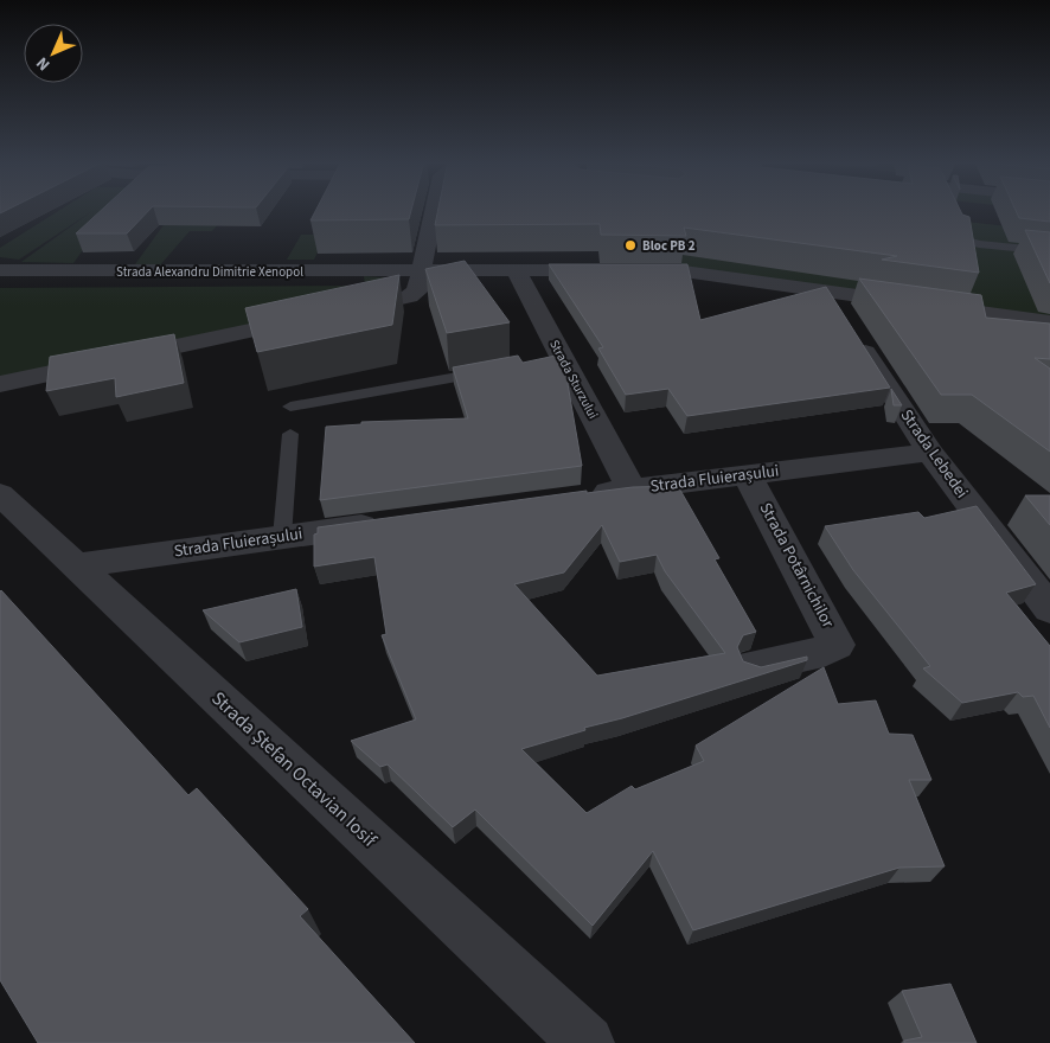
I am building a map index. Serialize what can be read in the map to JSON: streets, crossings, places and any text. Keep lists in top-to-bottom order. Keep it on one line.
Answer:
{"streets":{"street":["Strada Alexandru Dimitrie Xenopol","Strada Sturzului","Strada Lebedei","Strada Fluierașului","Strada Potârnichilor","Strada Ștefan Octavian Iosif"]},"crossings":[["Strada Alexandru Dimitrie Xenopol","Strada Sturzului"],["Strada Alexandru Dimitrie Xenopol","Strada Lebedei"],["Strada Sturzului","Strada Fluierașului"],["Strada Lebedei","Strada Fluierașului"],["Strada Fluierașului","Strada Potârnichilor"],["Strada Fluierașului","Strada Ștefan Octavian Iosif"]],"places":["Bloc PB 2"],"north":"bottom left"}
